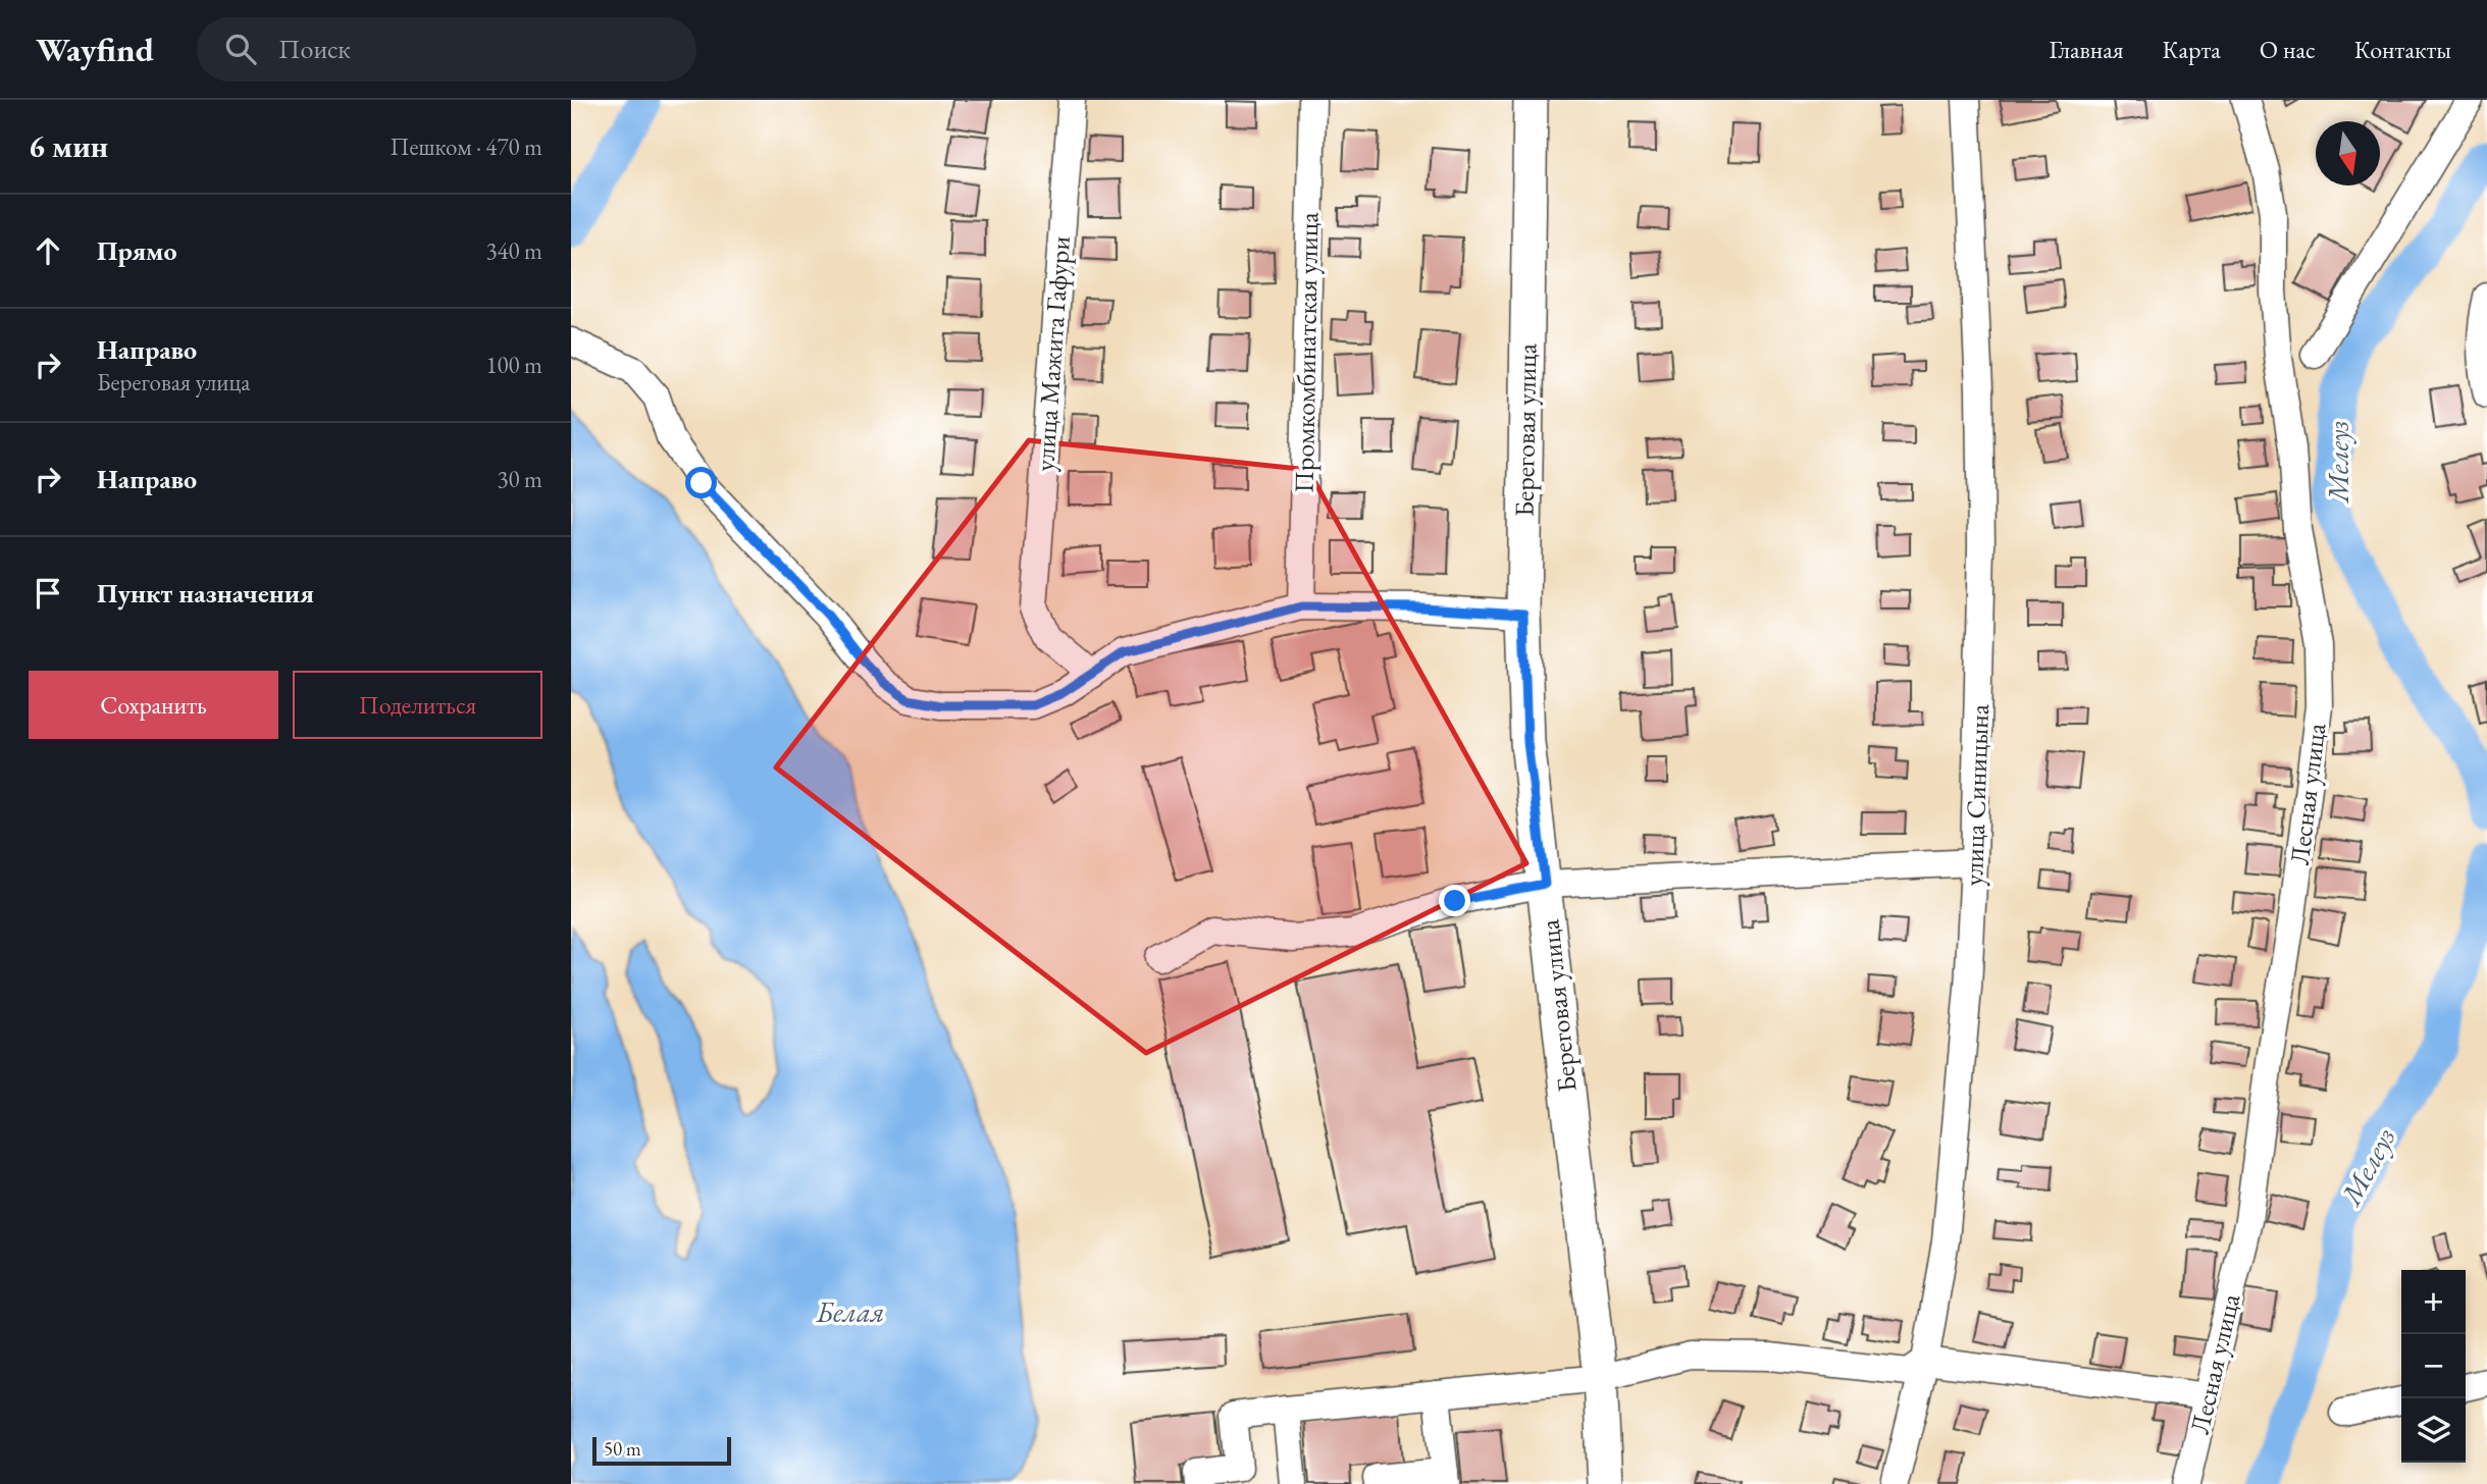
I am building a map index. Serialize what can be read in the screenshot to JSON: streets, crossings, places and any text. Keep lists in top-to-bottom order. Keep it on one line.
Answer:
{"streets":{"main road":["Береговая улица"],"street":["Промкомбинатская улица","улица Мажита Гафури","Лесная улица","улица Синицына"]},"water":["Мелеуз","Белая"],"scale_bar":"50 m","north":"bottom","page":{"header":"Wayfind","search":"Поиск","nav":["Главная","Карта","О нас","Контакты"],"heading":["6 мин","Пешком · 470 m"],"list":[["Прямо","340 m"],["Направо","Береговая улица","100 m"],["Направо","30 m"],"Пункт назначения"],"buttons":["Сохранить","Поделиться"],"map_buttons":["+","−"],"scale":"50 m"}}
